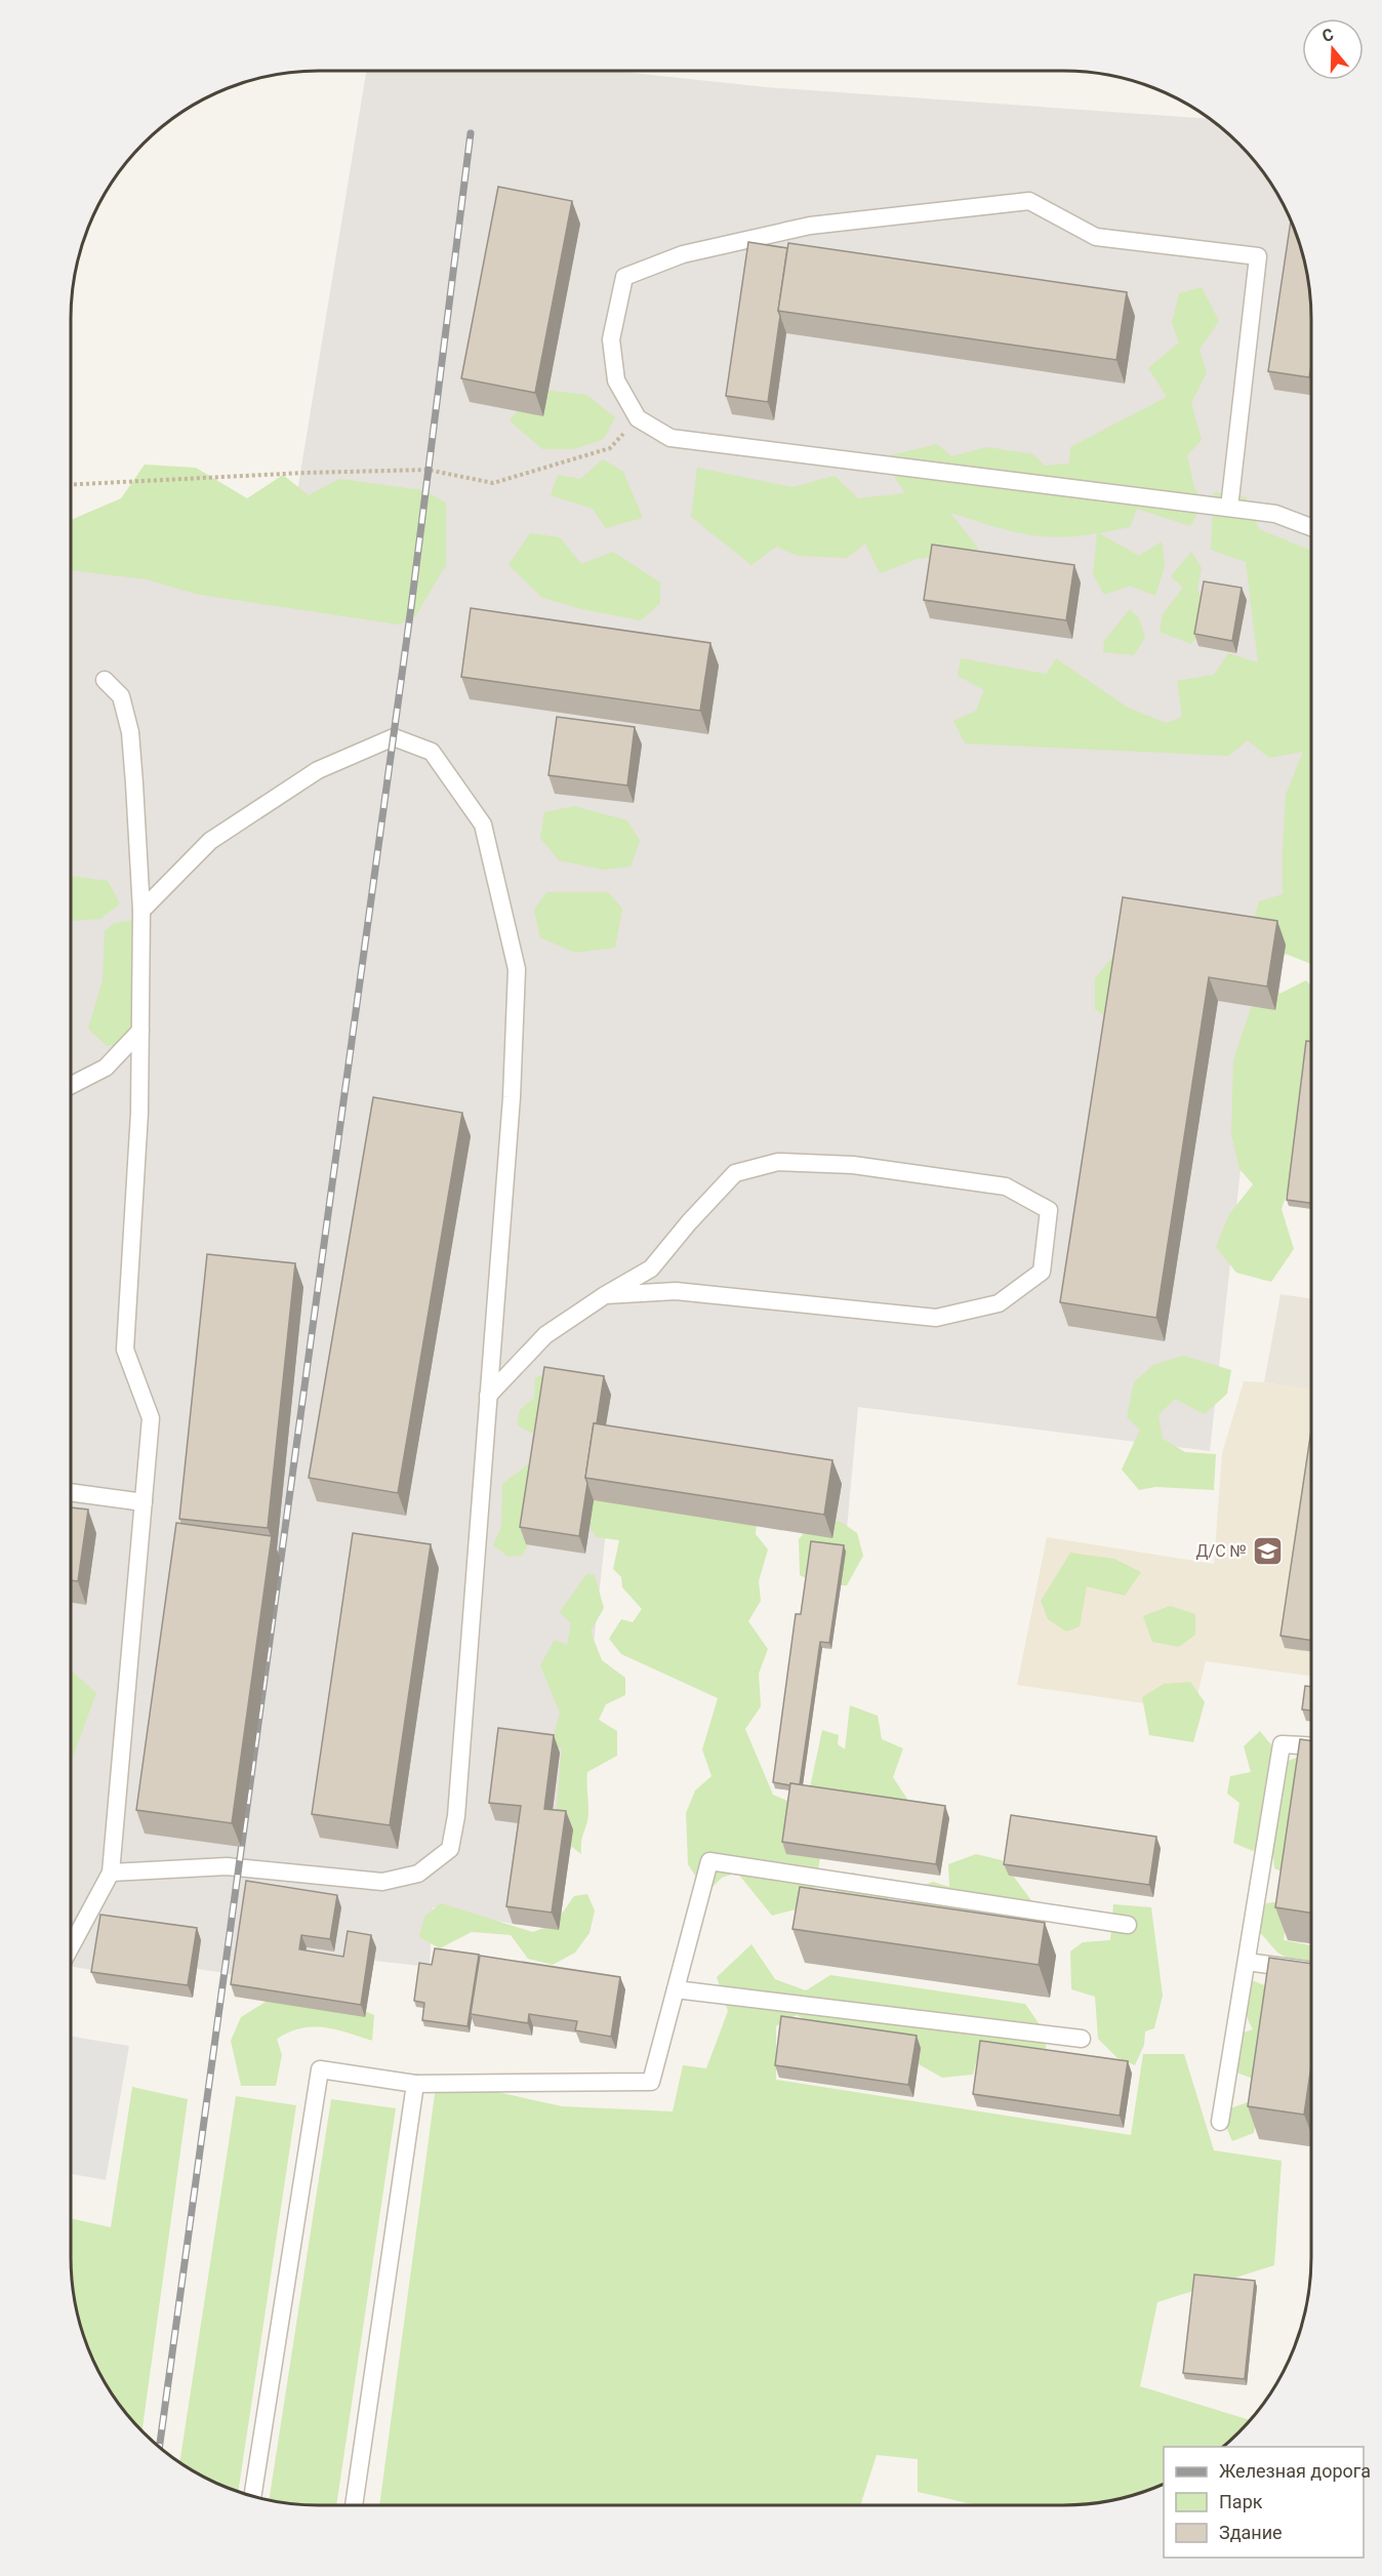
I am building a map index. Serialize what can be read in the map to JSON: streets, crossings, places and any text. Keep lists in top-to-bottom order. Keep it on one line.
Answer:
{"places":{"school or university":["Д/С №"]},"legend":["Железная дорога","Парк","Здание"],"north":"top"}
